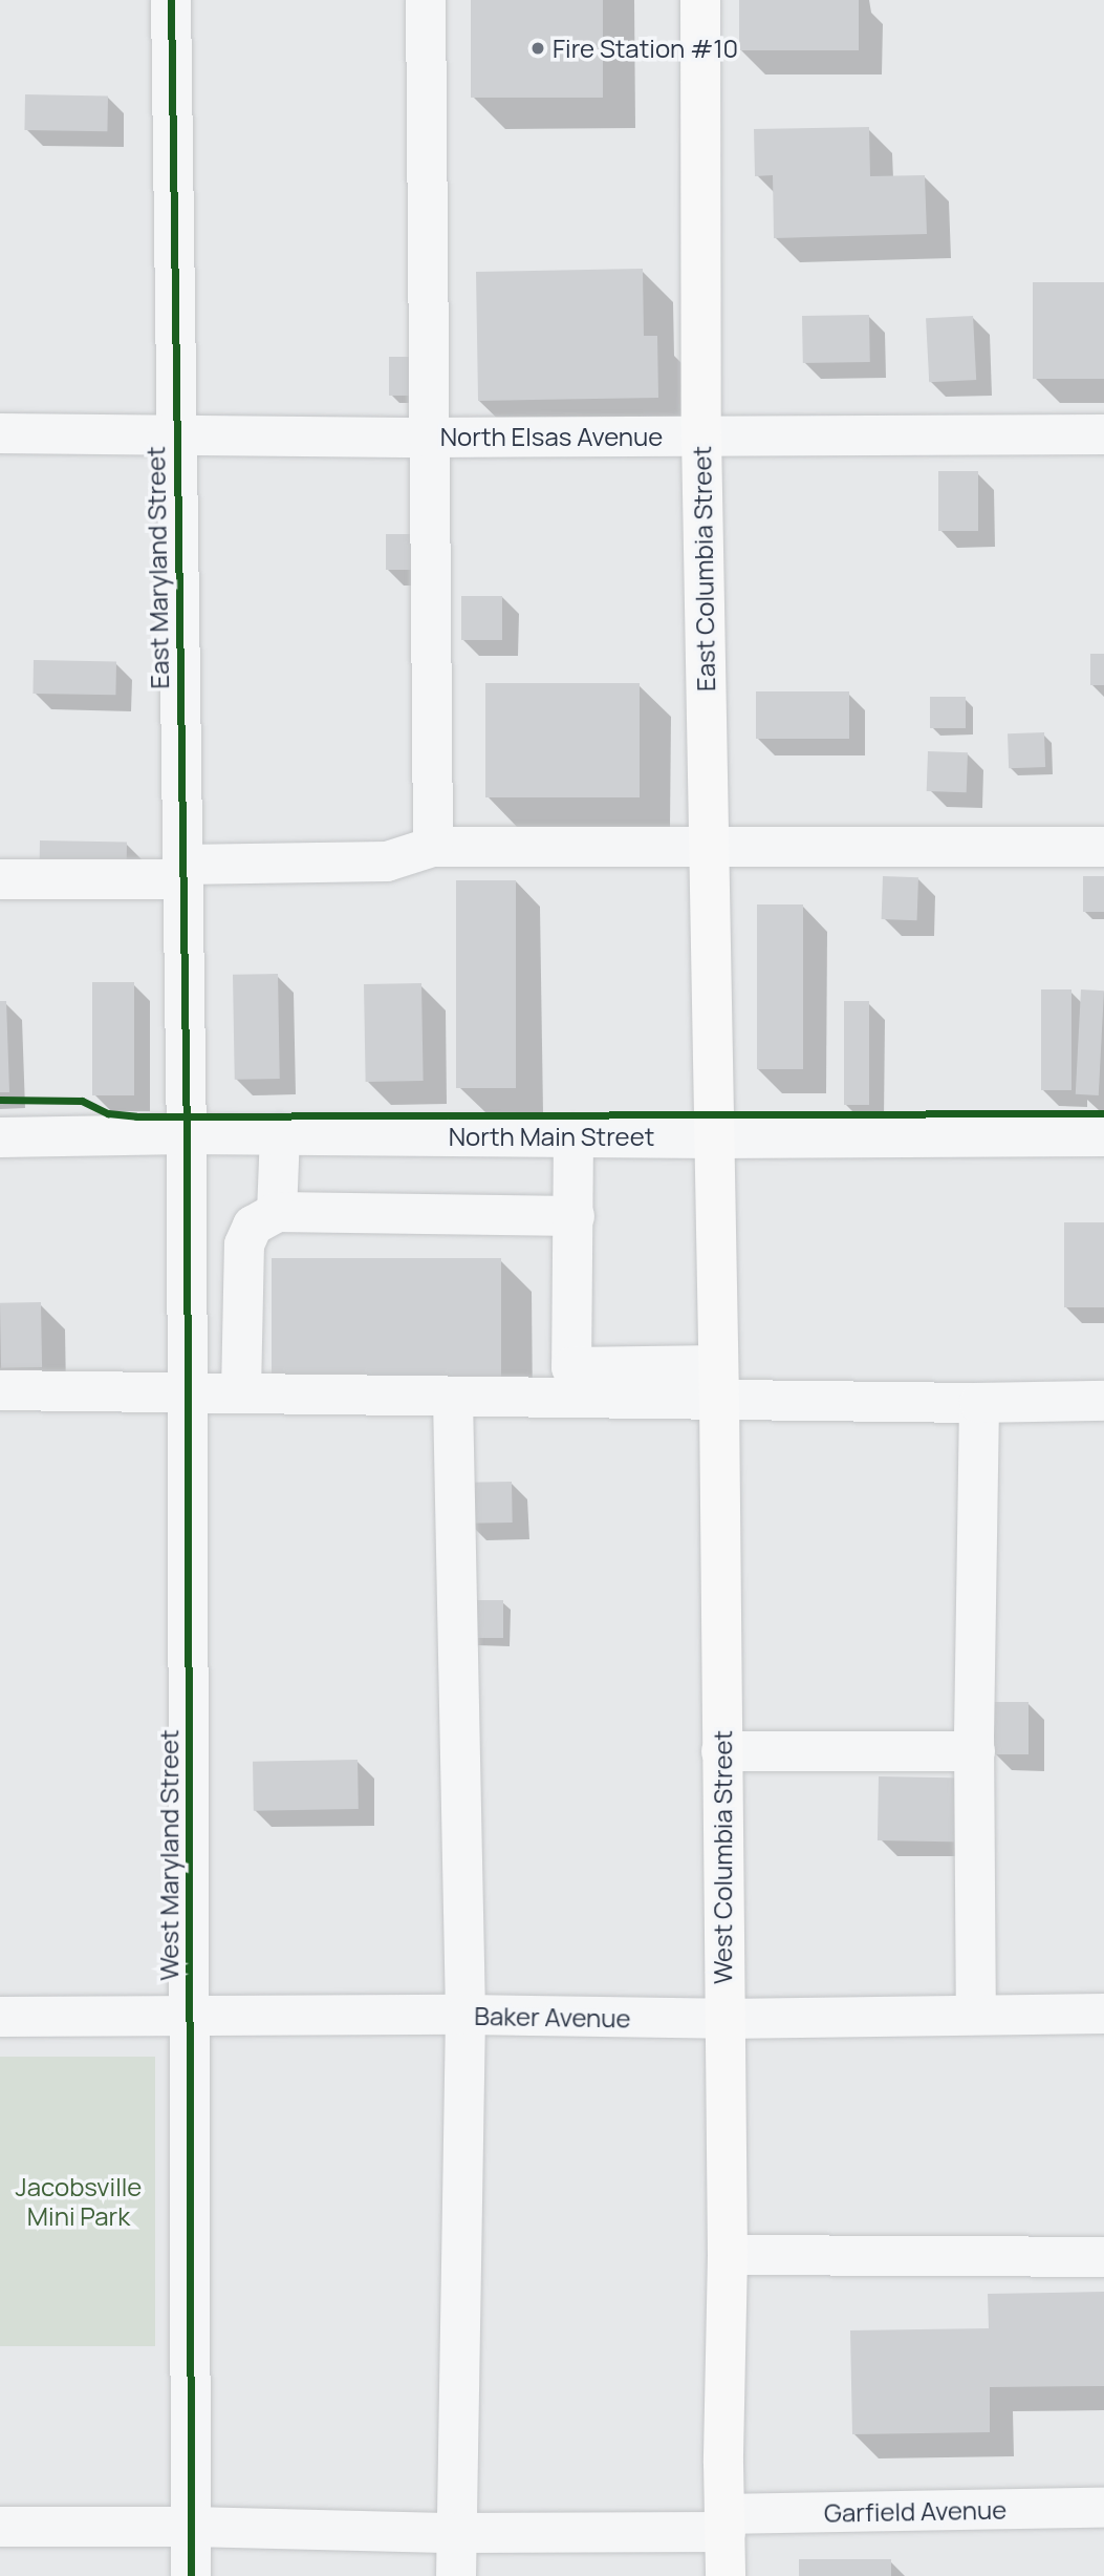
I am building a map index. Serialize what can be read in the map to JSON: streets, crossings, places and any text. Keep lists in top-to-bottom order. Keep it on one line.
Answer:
{"streets":{"main road":["East Columbia Street","West Columbia Street"],"street":["North Elsas Avenue","East Maryland Street","North Main Street","West Maryland Street","Baker Avenue","Garfield Avenue"]},"crossings":[["North Elsas Avenue","East Maryland Street"],["North Elsas Avenue","East Columbia Street"],["East Maryland Street","North Main Street"],["East Maryland Street","West Maryland Street"],["East Columbia Street","North Main Street"],["East Columbia Street","West Columbia Street"],["North Main Street","West Maryland Street"],["North Main Street","West Columbia Street"],["West Maryland Street","Baker Avenue"],["West Maryland Street","Garfield Avenue"],["West Columbia Street","Baker Avenue"],["West Columbia Street","Garfield Avenue"]],"parks":["Jacobsville Mini Park"],"places":["Fire Station #10"]}
